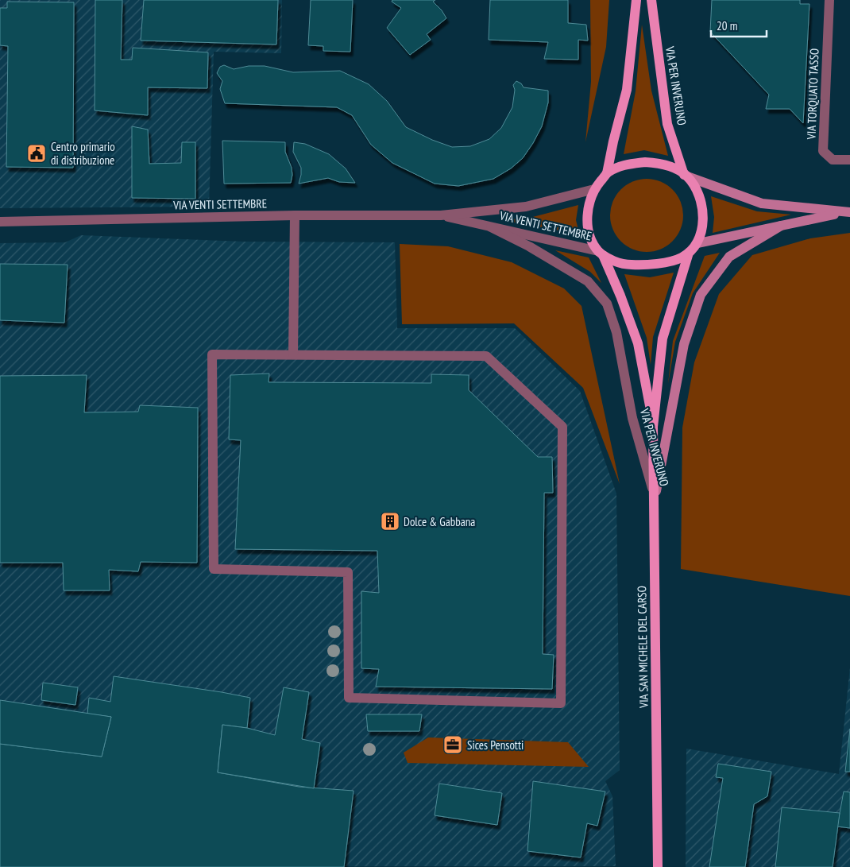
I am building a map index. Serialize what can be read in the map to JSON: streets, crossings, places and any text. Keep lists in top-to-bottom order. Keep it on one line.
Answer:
{"streets":{"main road":["VIA PER INVERUNO","VIA SAN MICHELE DEL CARSO"],"street":["VIA TORQUATO TASSO","VIA VENTI SETTEMBRE"]},"crossings":[["VIA PER INVERUNO","VIA VENTI SETTEMBRE"],["VIA PER INVERUNO","VIA SAN MICHELE DEL CARSO"]],"places":{"public building":["Centro primario di distribuzione"],"building":["Dolce & Gabbana"],"office":["Sices Pensotti"]},"scale_bar":"20 m"}
